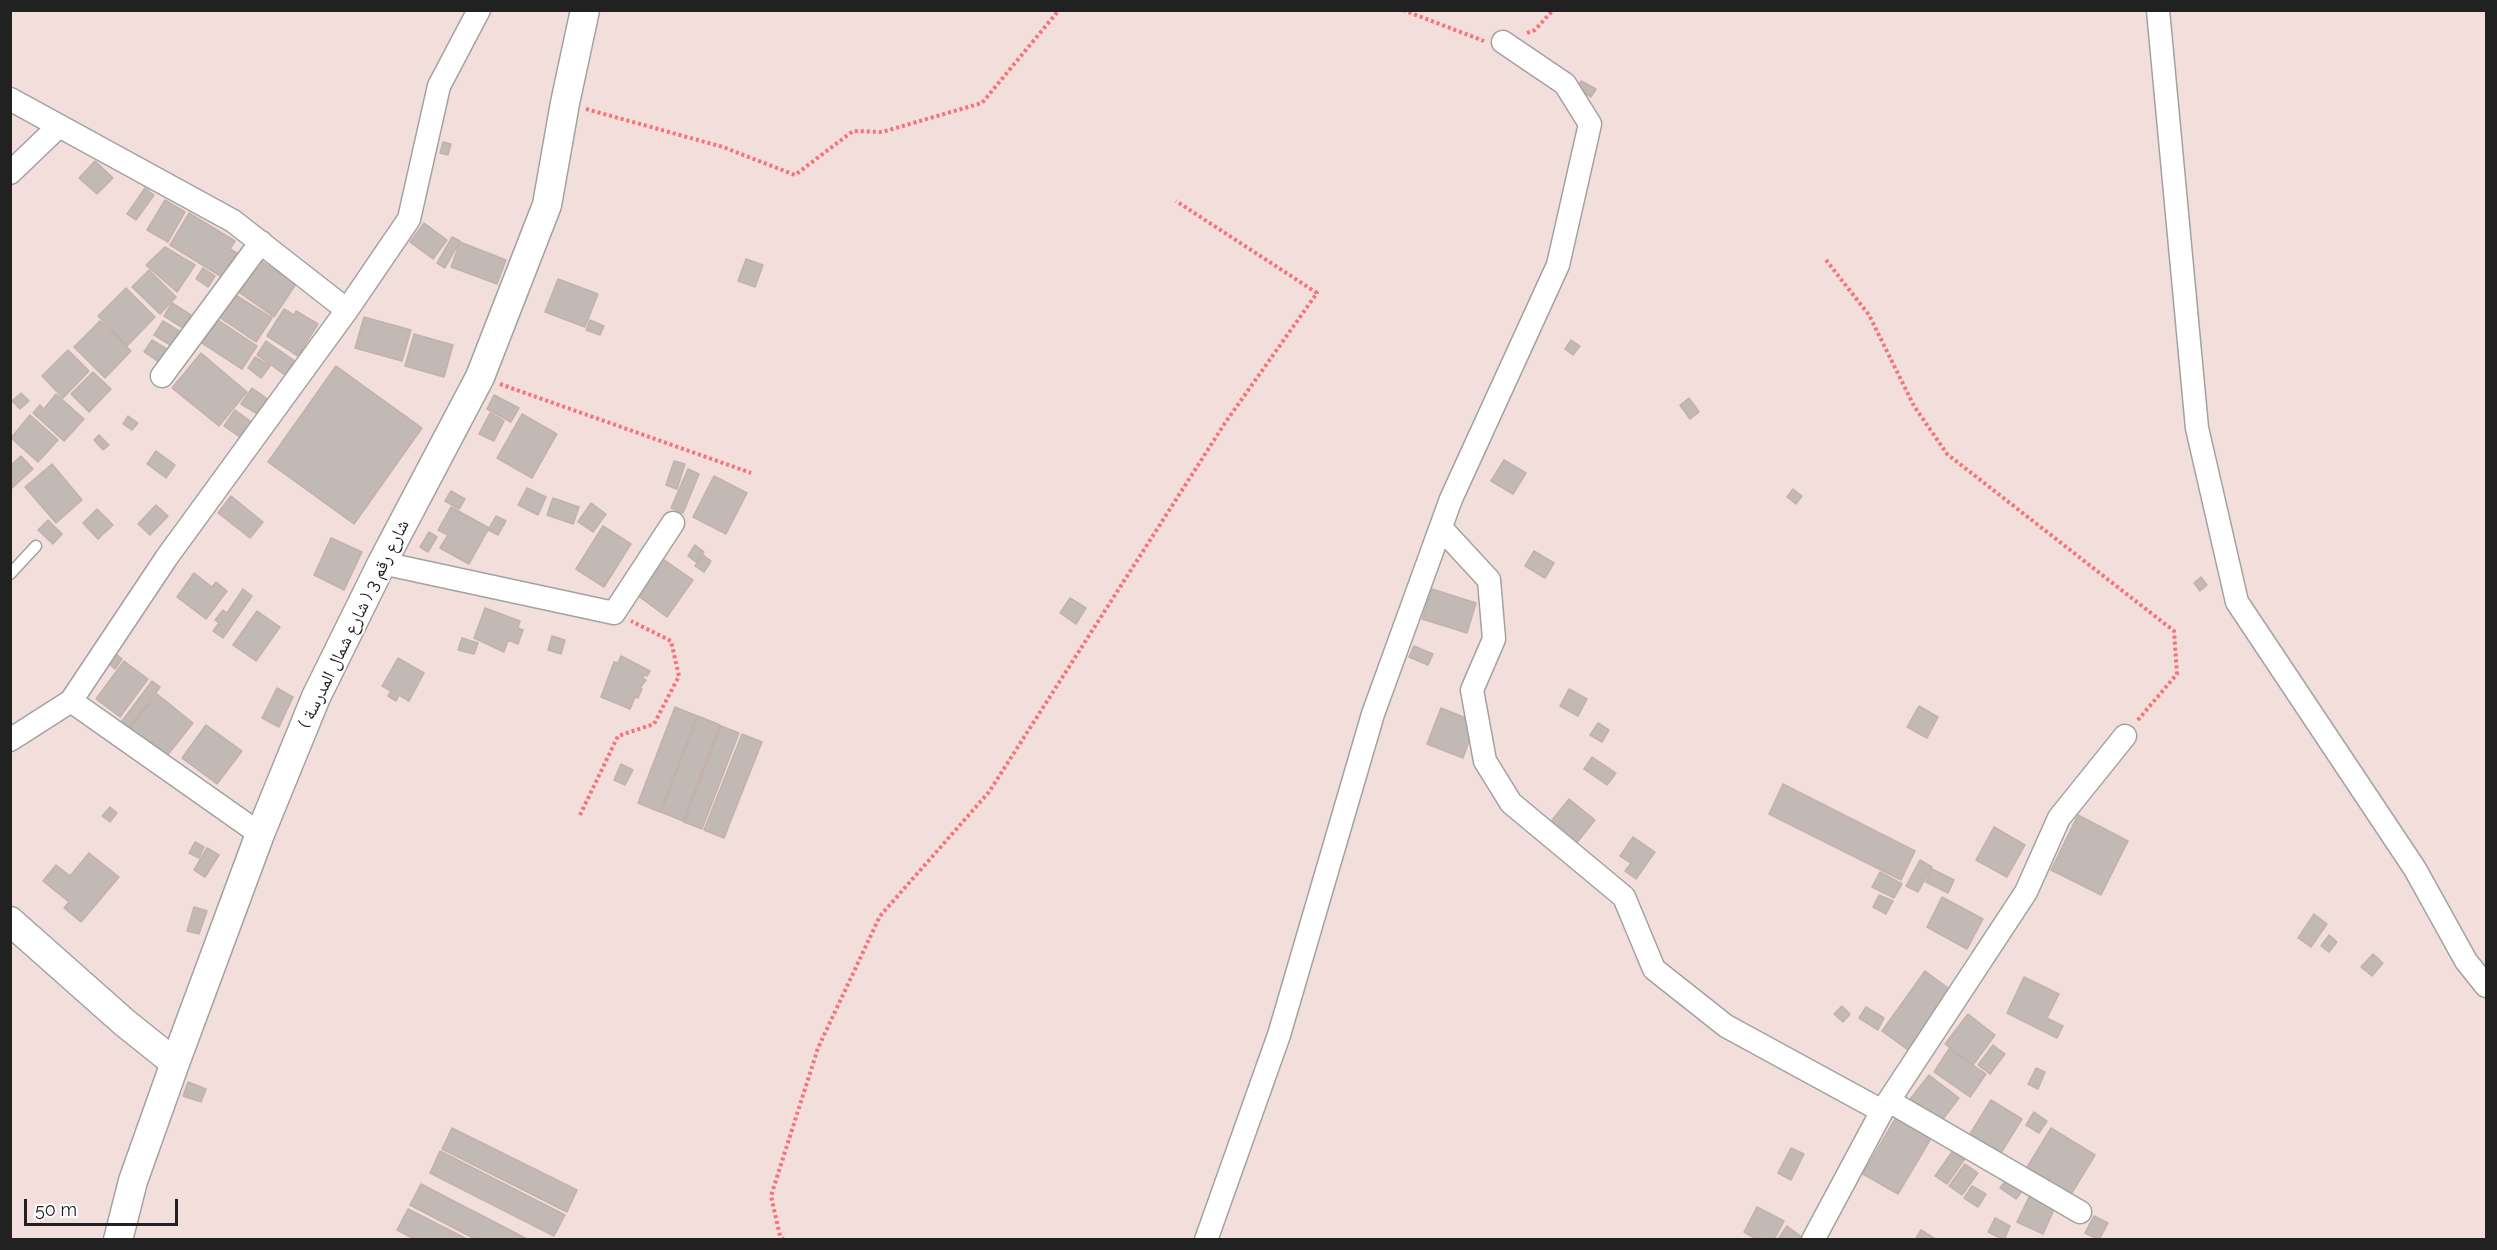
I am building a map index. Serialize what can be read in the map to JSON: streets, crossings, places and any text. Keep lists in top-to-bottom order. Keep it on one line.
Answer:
{"streets":{"street":["شارع رقم 3 ( شارع شمال المدرسة )"]},"scale_bar":"50 m"}
